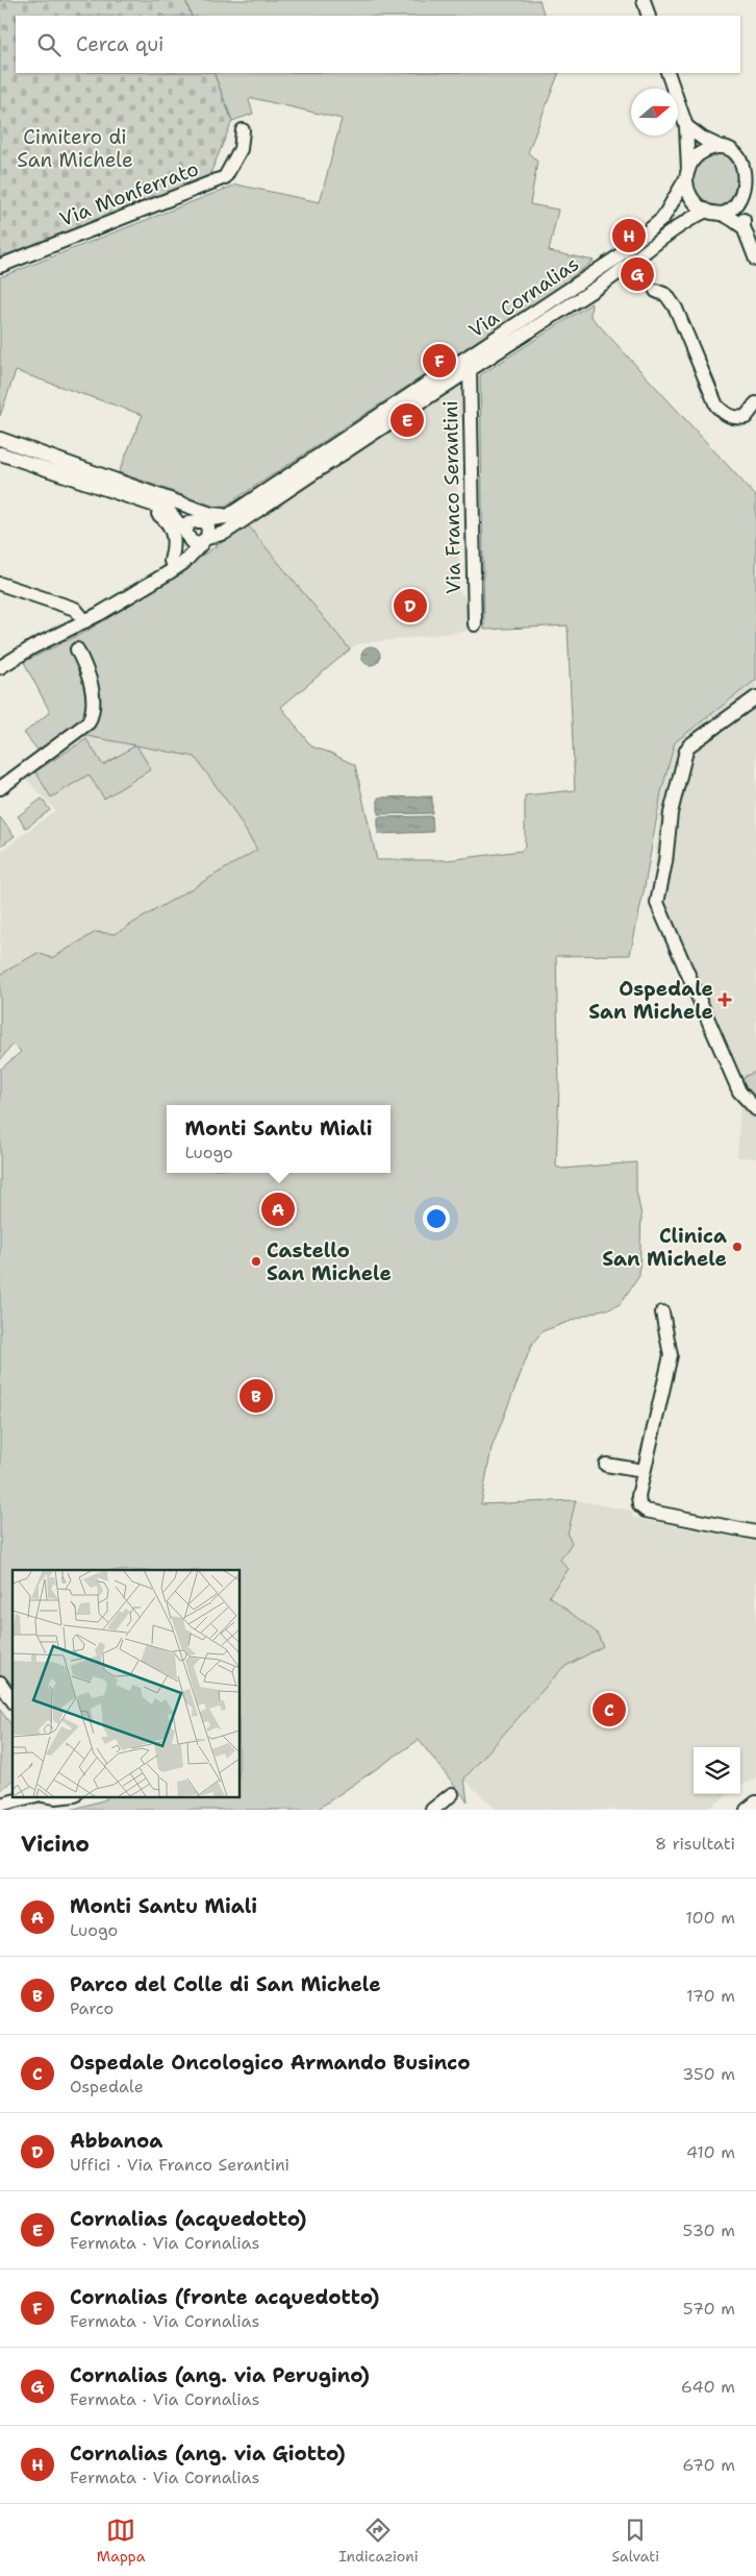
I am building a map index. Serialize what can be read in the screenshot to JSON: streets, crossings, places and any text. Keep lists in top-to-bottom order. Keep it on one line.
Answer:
{"streets":{"street":["Via Monferrato","Via Cornalias","Via Franco Serantini"]},"crossings":[["Via Cornalias","Via Franco Serantini"]],"parks":["Cimitero di San Michele"],"places":{"health":["Ospedale San Michele"],"other":["Clinica San Michele","Castello San Michele"]},"north":"right","page":{"search":"Cerca qui","pins":["H","G","F","E","D","A","B","C"],"popup":["Monti Santu Miali","Luogo"],"heading":["Vicino","8 risultati"],"list":[{"mark":"A","name":"Monti Santu Miali","note":"Luogo","value":"100 m"},{"mark":"B","name":"Parco del Colle di San Michele","note":"Parco","value":"170 m"},{"mark":"C","name":"Ospedale Oncologico Armando Businco","note":"Ospedale","value":"350 m"},{"mark":"D","name":"Abbanoa","note":"Uffici · Via Franco Serantini","value":"410 m"},{"mark":"E","name":"Cornalias (acquedotto)","note":"Fermata · Via Cornalias","value":"530 m"},{"mark":"F","name":"Cornalias (fronte acquedotto)","note":"Fermata · Via Cornalias","value":"570 m"},{"mark":"G","name":"Cornalias (ang. via Perugino)","note":"Fermata · Via Cornalias","value":"640 m"},{"mark":"H","name":"Cornalias (ang. via Giotto)","note":"Fermata · Via Cornalias","value":"670 m"}],"nav":["Mappa","Indicazioni","Salvati"]}}
